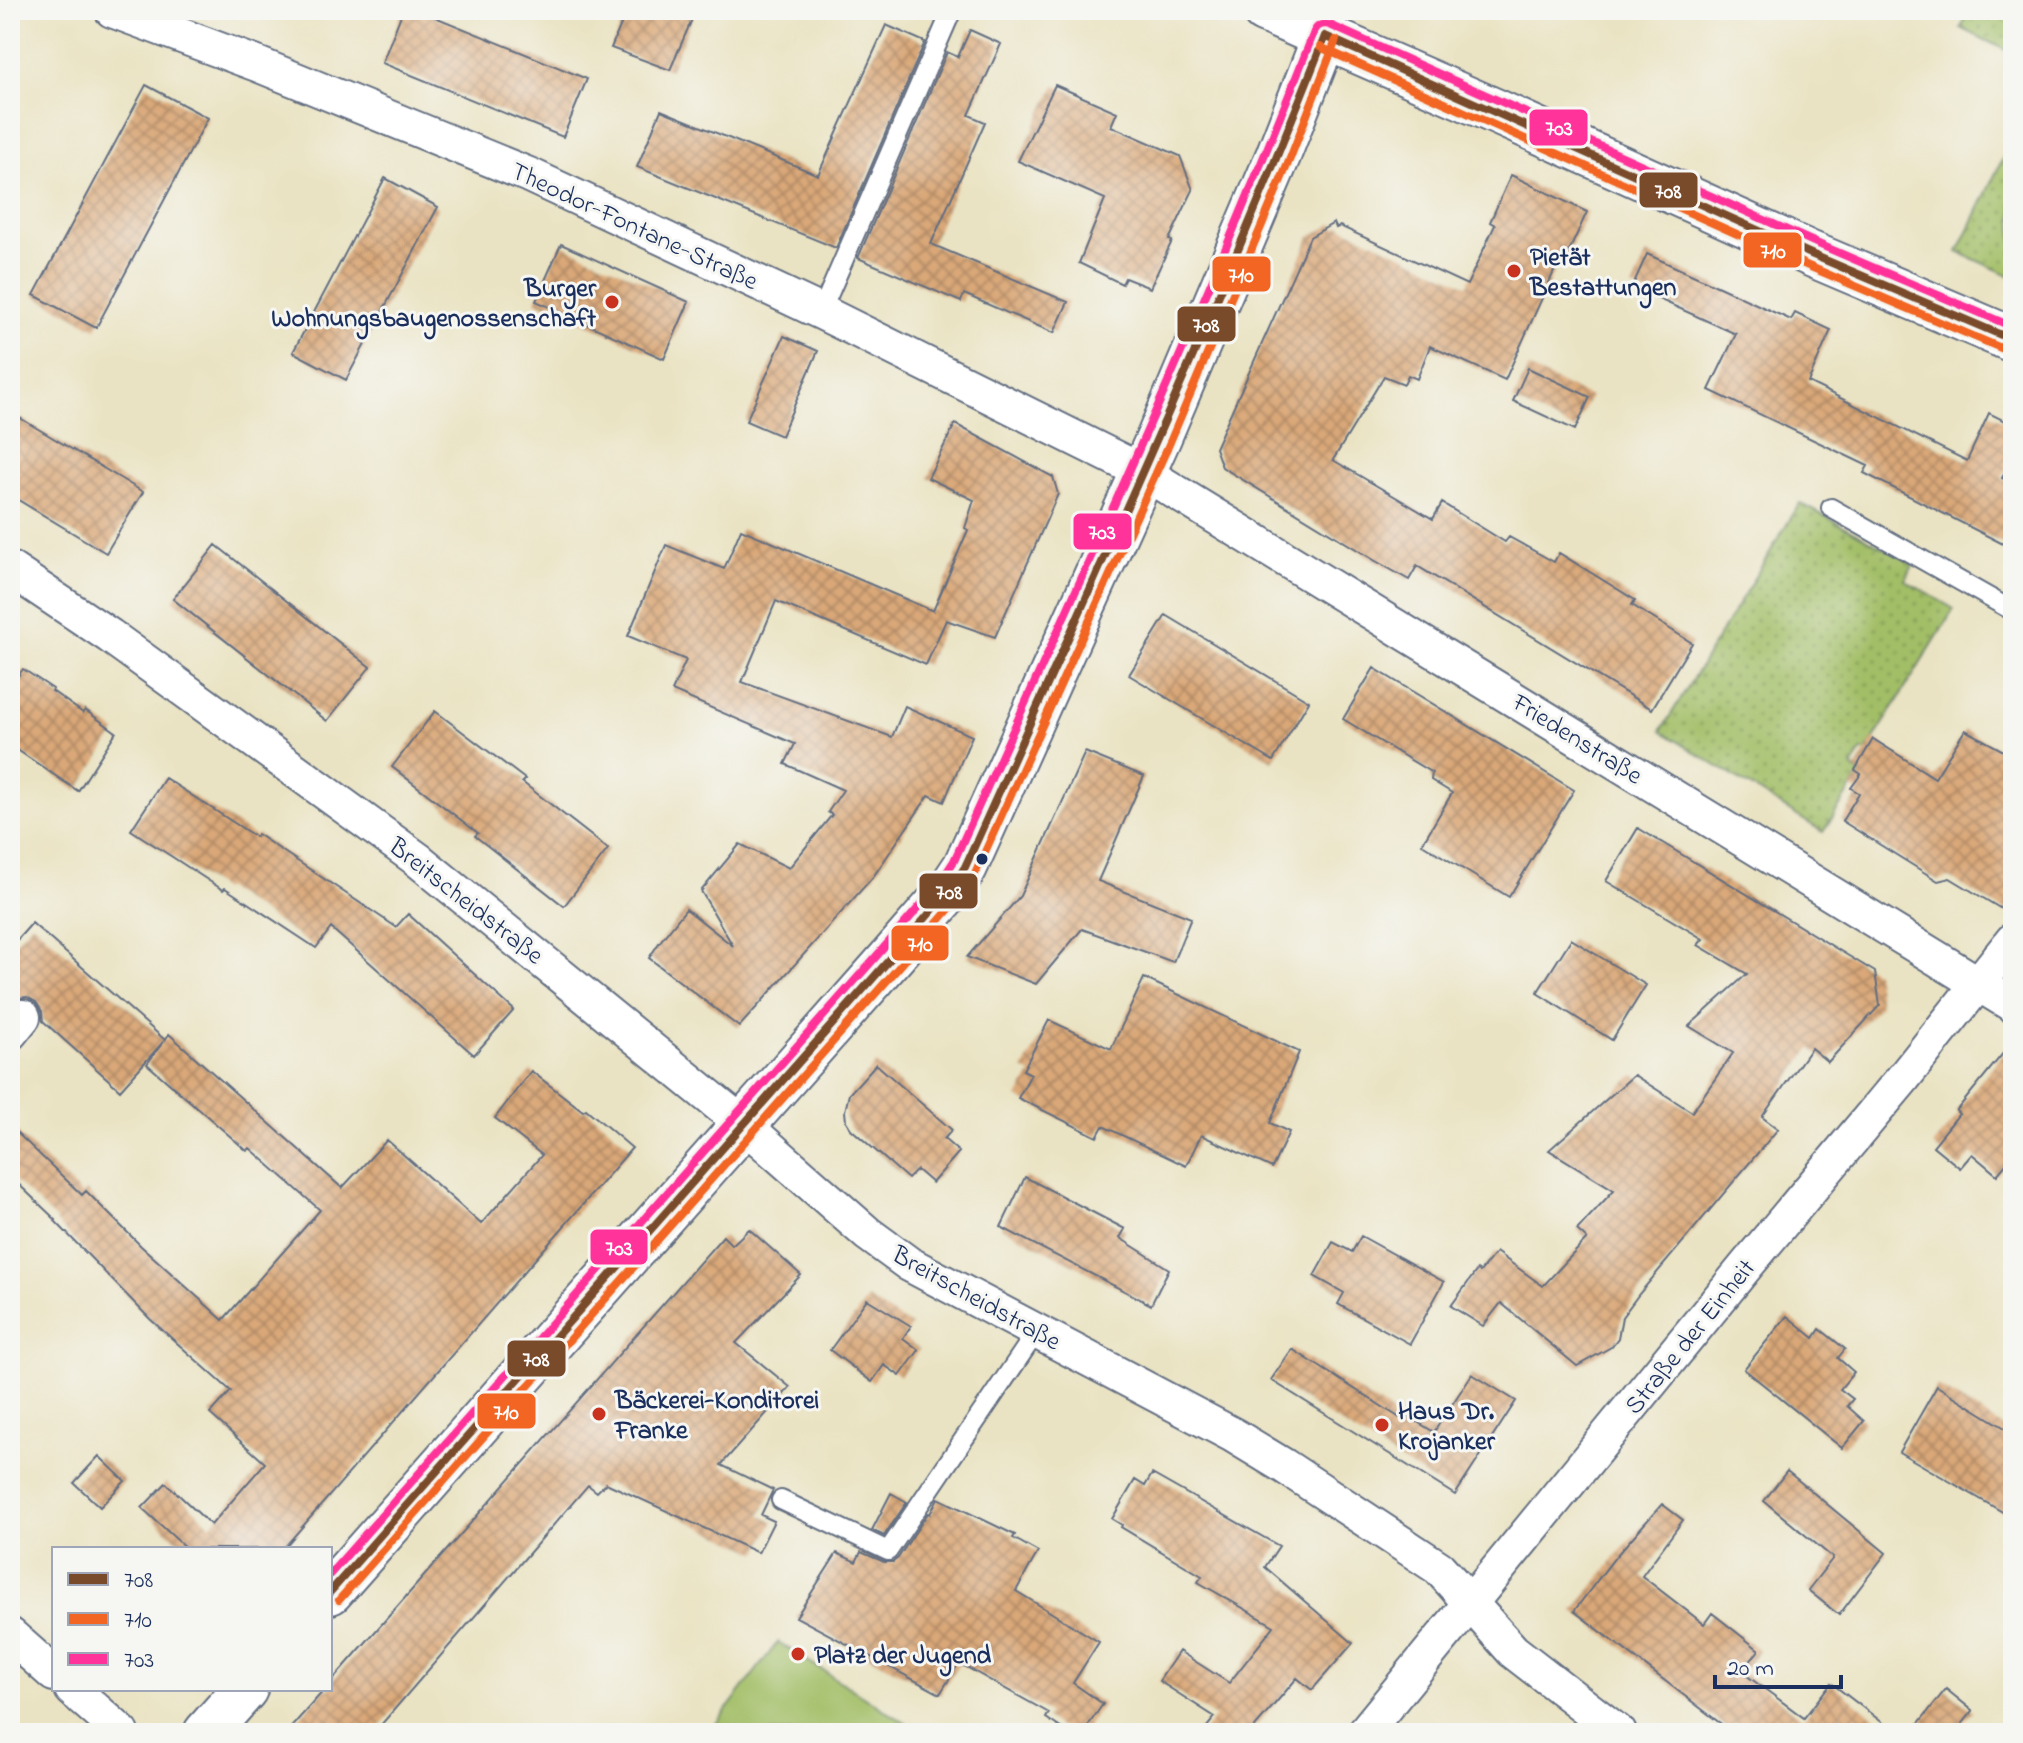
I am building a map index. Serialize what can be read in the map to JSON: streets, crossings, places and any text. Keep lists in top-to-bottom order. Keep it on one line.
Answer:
{"streets":{"street":["Theodor-Fontane-Straße","Friedenstraße","Breitscheidstraße","Straße der Einheit"]},"crossings":[["Theodor-Fontane-Straße","Friedenstraße"],["Friedenstraße","Straße der Einheit"],["Breitscheidstraße","Straße der Einheit"]],"places":["Pietät Bestattungen","Burger Wohnungsbaugenossenschaft","Bäckerei-Konditorei Franke","Haus Dr. Krojanker","Platz der Jugend"],"lines":["transit line 703","transit line 708","transit line 710"],"legend":["708","710","703"],"scale_bar":"20 m"}
